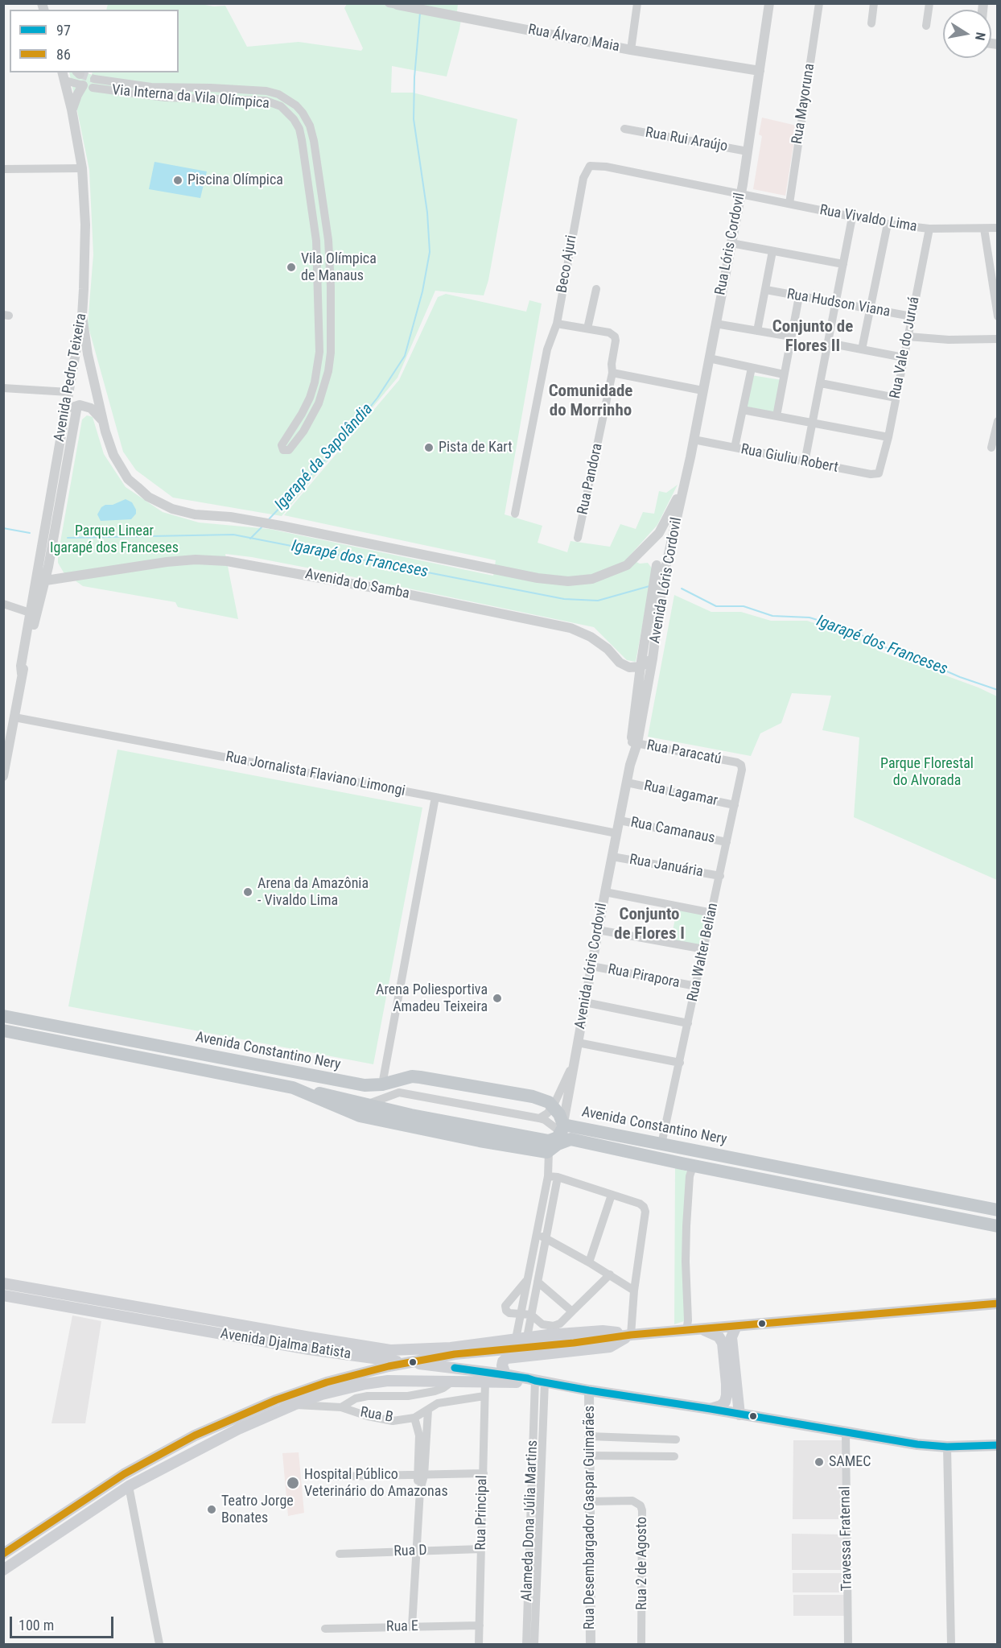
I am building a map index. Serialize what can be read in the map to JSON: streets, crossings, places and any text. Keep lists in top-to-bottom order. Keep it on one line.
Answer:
{"streets":{"highway":["Avenida Constantino Nery"],"main road":["Avenida Djalma Batista"],"street":["Rua Álvaro Maia","Via Interna da Vila Olímpica","Rua Mayoruna","Rua Rui Araújo","Rua Vivaldo Lima","Rua Lóris Cordovil","Beco Ajuri","Rua Hudson Viana","Rua Vale do Juruá","Avenida Pedro Teixeira","Rua Giuliu Robert","Rua Pandora","Avenida Lóris Cordovil","Avenida do Samba","Rua Paracatú","Rua Jornalista Flaviano Limongi","Rua Lagamar","Rua Camanaus","Rua Januária","Rua Walter Belian","Rua Pirapora","Rua B","Rua Principal","Rua Desembargador Gaspar Guimarães","Alameda Dona Júlia Martins","Travessa Fraternal","Rua D","Rua 2 de Agosto","Rua E"]},"crossings":[["Rua Álvaro Maia","Rua Lóris Cordovil"],["Via Interna da Vila Olímpica","Avenida Pedro Teixeira"],["Rua Mayoruna","Rua Vivaldo Lima"],["Rua Rui Araújo","Rua Lóris Cordovil"],["Rua Vivaldo Lima","Rua Lóris Cordovil"],["Rua Vivaldo Lima","Beco Ajuri"],["Rua Vivaldo Lima","Rua Vale do Juruá"],["Rua Lóris Cordovil","Beco Ajuri"],["Rua Lóris Cordovil","Rua Giuliu Robert"],["Rua Lóris Cordovil","Avenida Lóris Cordovil"],["Beco Ajuri","Rua Pandora"],["Rua Hudson Viana","Rua Vale do Juruá"],["Rua Vale do Juruá","Rua Giuliu Robert"],["Avenida Pedro Teixeira","Avenida do Samba"],["Avenida Pedro Teixeira","Rua Jornalista Flaviano Limongi"],["Avenida Lóris Cordovil","Avenida do Samba"],["Avenida Lóris Cordovil","Rua Paracatú"],["Avenida Lóris Cordovil","Rua Jornalista Flaviano Limongi"],["Avenida Lóris Cordovil","Rua Lagamar"],["Avenida Lóris Cordovil","Rua Camanaus"],["Avenida Lóris Cordovil","Rua Januária"],["Avenida Lóris Cordovil","Rua Pirapora"],["Avenida Lóris Cordovil","Avenida Constantino Nery"],["Rua Paracatú","Rua Walter Belian"],["Rua Lagamar","Rua Walter Belian"],["Rua Camanaus","Rua Walter Belian"],["Rua Januária","Rua Walter Belian"],["Rua Walter Belian","Rua Pirapora"],["Rua Walter Belian","Avenida Constantino Nery"],["Avenida Djalma Batista","Rua Desembargador Gaspar Guimarães"],["Avenida Djalma Batista","Alameda Dona Júlia Martins"],["Avenida Djalma Batista","Travessa Fraternal"],["Rua B","Rua Principal"],["Rua Principal","Rua D"],["Rua Principal","Rua E"],["Rua Desembargador Gaspar Guimarães","Rua 2 de Agosto"]],"districts":["Conjunto de Flores II","Comunidade do Morrinho","Conjunto de Flores I"],"water":["Igarapé da Sapolândia","Igarapé dos Franceses"],"parks":["Parque Linear Igarapé dos Franceses","Parque Florestal do Alvorada"],"places":["Piscina Olímpica","Vila Olímpica de Manaus","Pista de Kart","Arena da Amazônia - Vivaldo Lima","Arena Poliesportiva Amadeu Teixeira","SAMEC","Hospital Público Veterinário do Amazonas","Teatro Jorge Bonates"],"lines":["transit line 86","transit line 97"],"legend":["97","86"],"scale_bar":"100 m","north":"right"}
